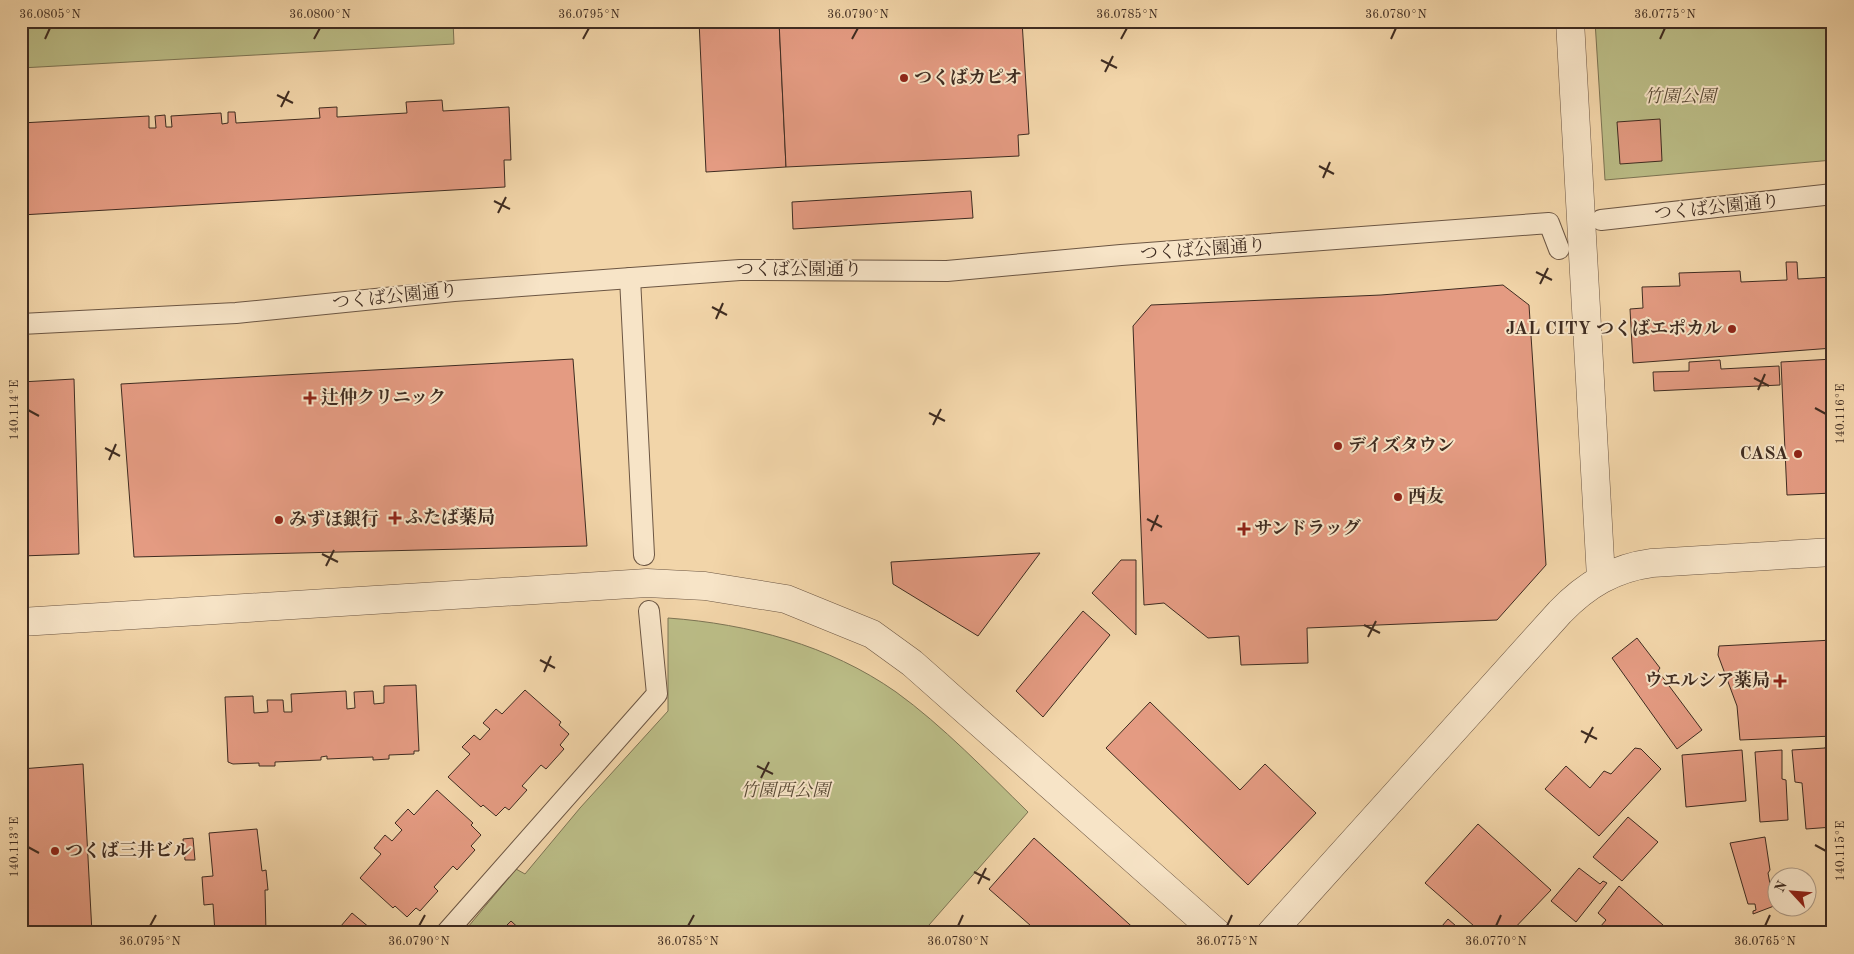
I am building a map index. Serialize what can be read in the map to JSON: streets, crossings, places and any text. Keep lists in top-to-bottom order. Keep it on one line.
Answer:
{"streets":{"street":["つくば公園通り"]},"parks":["竹園公園","竹園西公園"],"places":{"other":["つくばカピオ","JAL CITY つくばエポカル","デイズタウン","CASA","西友","みずほ銀行","つくば三井ビル"],"health":["辻仲クリニック","ふたば薬局","サンドラッグ","ウエルシア薬局"]},"north":"top left","coordinates":["36.0805°N","36.0800°N","36.0795°N","36.0790°N","36.0785°N","36.0780°N","36.0775°N","140.114°E","140.116°E","140.113°E","140.115°E","36.0770°N","36.0765°N"]}
